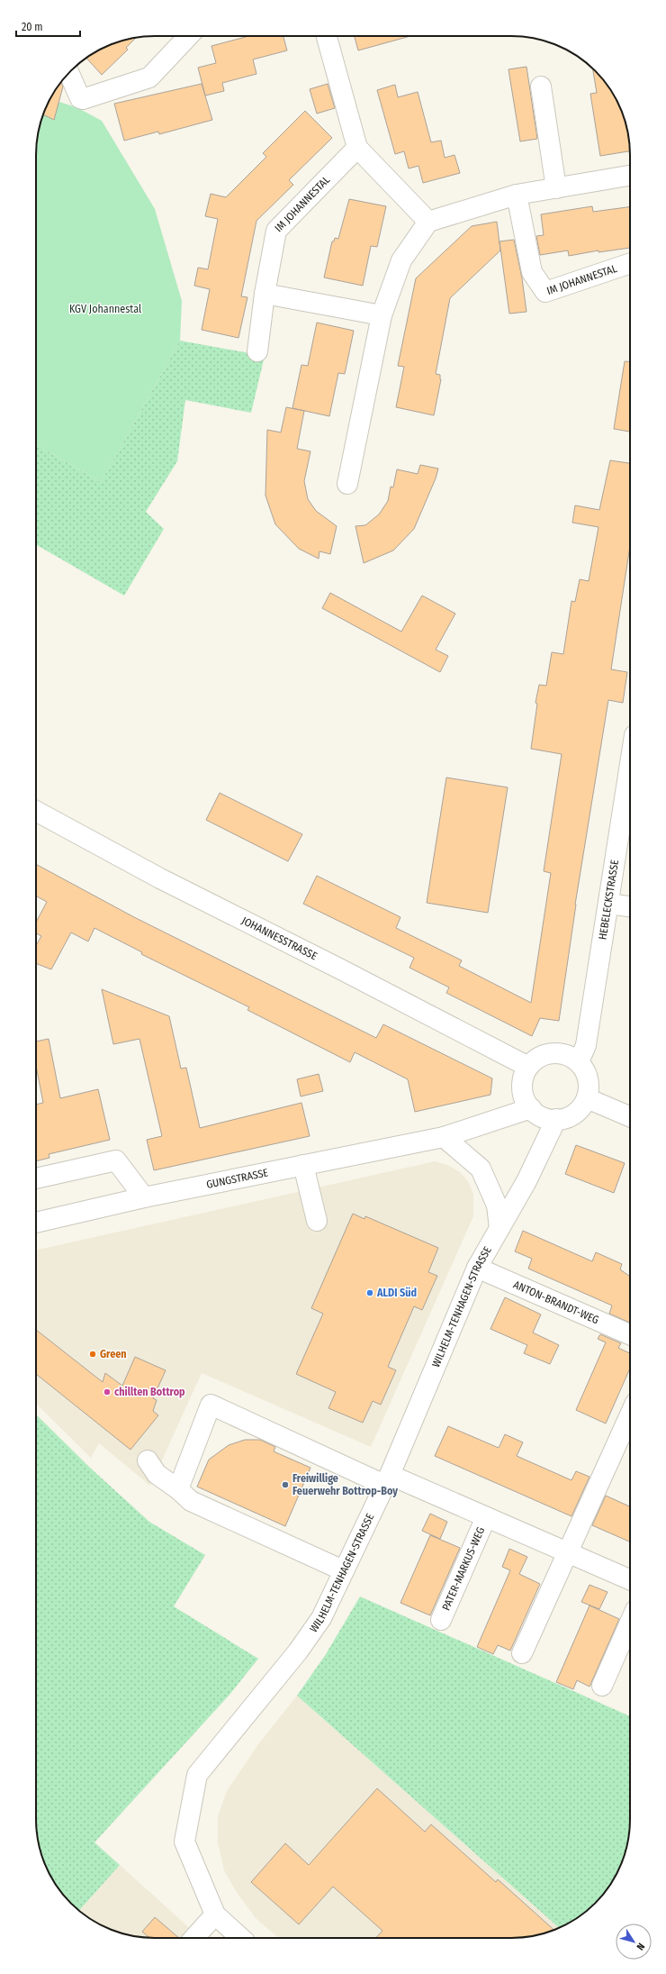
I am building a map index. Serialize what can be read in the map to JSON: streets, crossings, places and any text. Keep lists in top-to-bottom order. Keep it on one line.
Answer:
{"streets":{"street":["IM JOHANNESTAL","HEBELECKSTRASSE","JOHANNESSTRASSE","GUNGSTRASSE","ANTON-BRANDT-WEG","WILHELM-TENHAGEN-STRASSE","PATER-MARKUS-WEG"]},"crossings":[["HEBELECKSTRASSE","JOHANNESSTRASSE"],["HEBELECKSTRASSE","GUNGSTRASSE"],["HEBELECKSTRASSE","WILHELM-TENHAGEN-STRASSE"],["JOHANNESSTRASSE","GUNGSTRASSE"],["JOHANNESSTRASSE","WILHELM-TENHAGEN-STRASSE"],["GUNGSTRASSE","WILHELM-TENHAGEN-STRASSE"],["ANTON-BRANDT-WEG","WILHELM-TENHAGEN-STRASSE"],["WILHELM-TENHAGEN-STRASSE","PATER-MARKUS-WEG"]],"parks":["KGV Johannestal"],"places":["ALDI Süd","Green","chillten Bottrop","Freiwillige Feuerwehr Bottrop-Boy"],"scale_bar":"20 m","north":"bottom right"}
